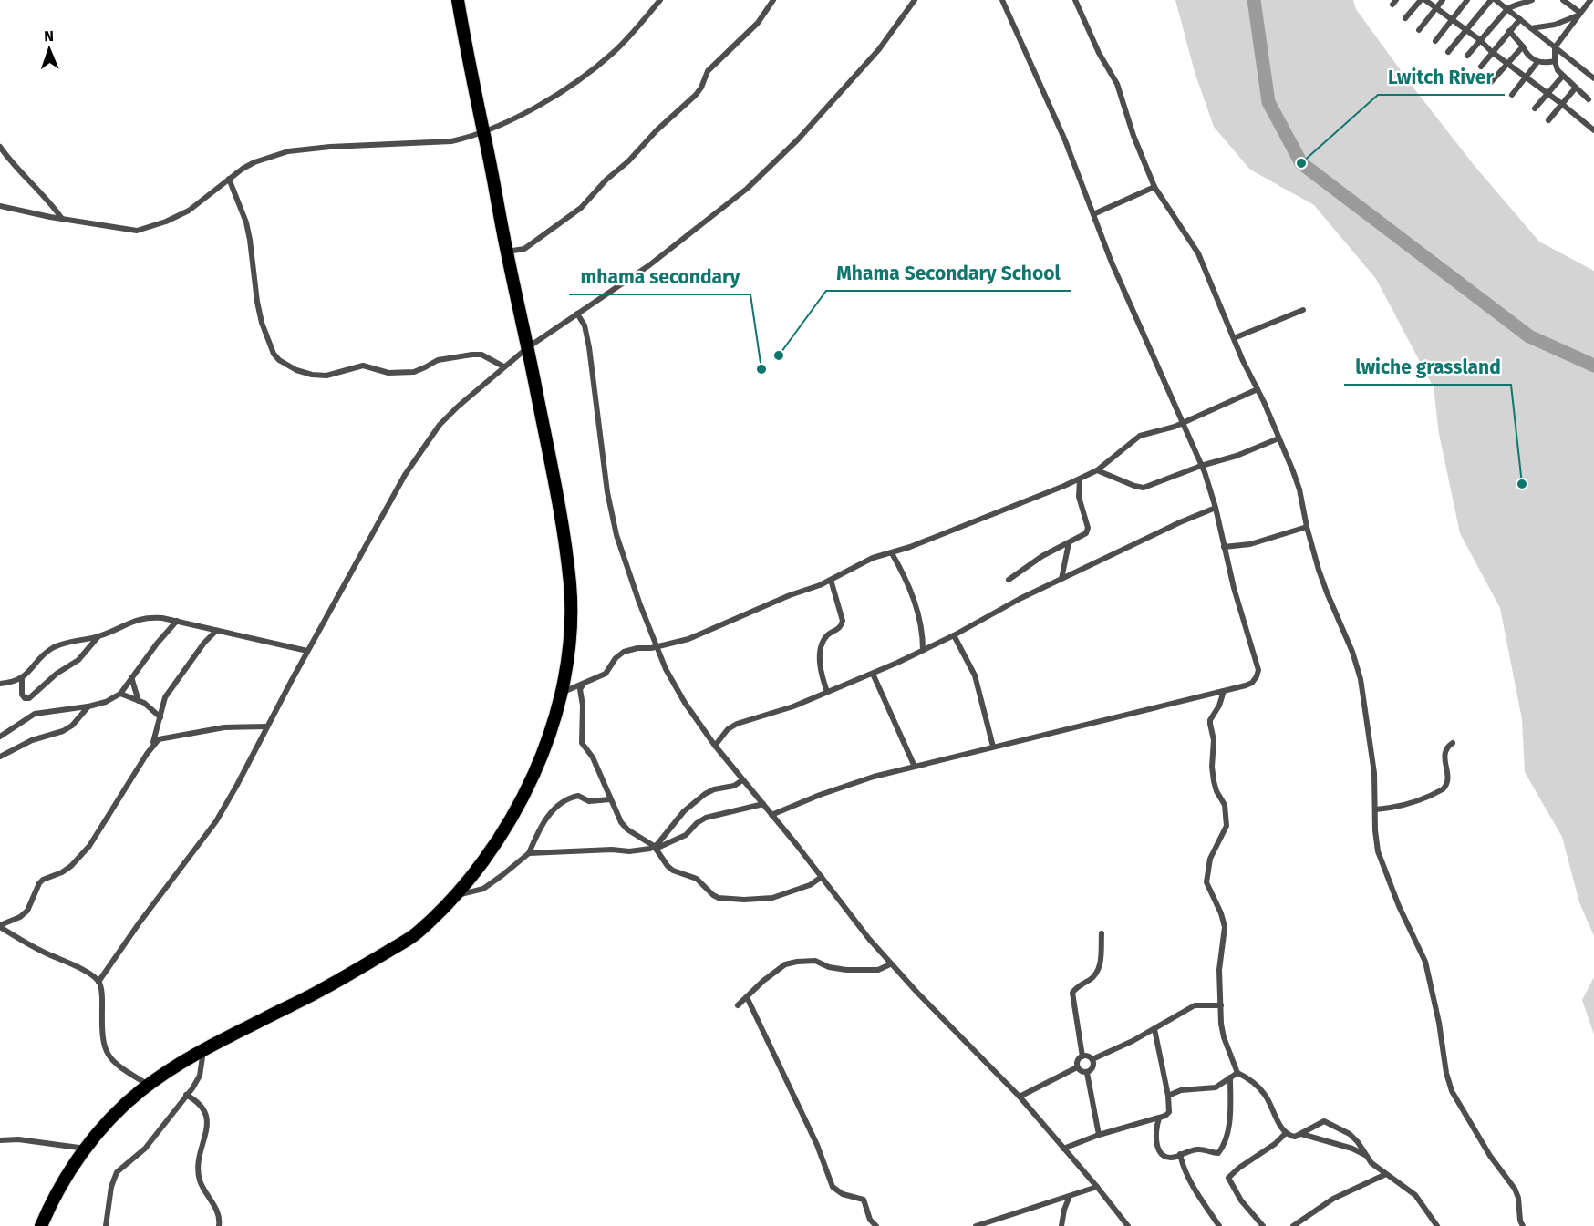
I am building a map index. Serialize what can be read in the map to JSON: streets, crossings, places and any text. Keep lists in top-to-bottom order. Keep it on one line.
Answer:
{"places":["Lwitch River","Mhama Secondary School","mhama secondary","lwiche grassland"],"north":"top"}
